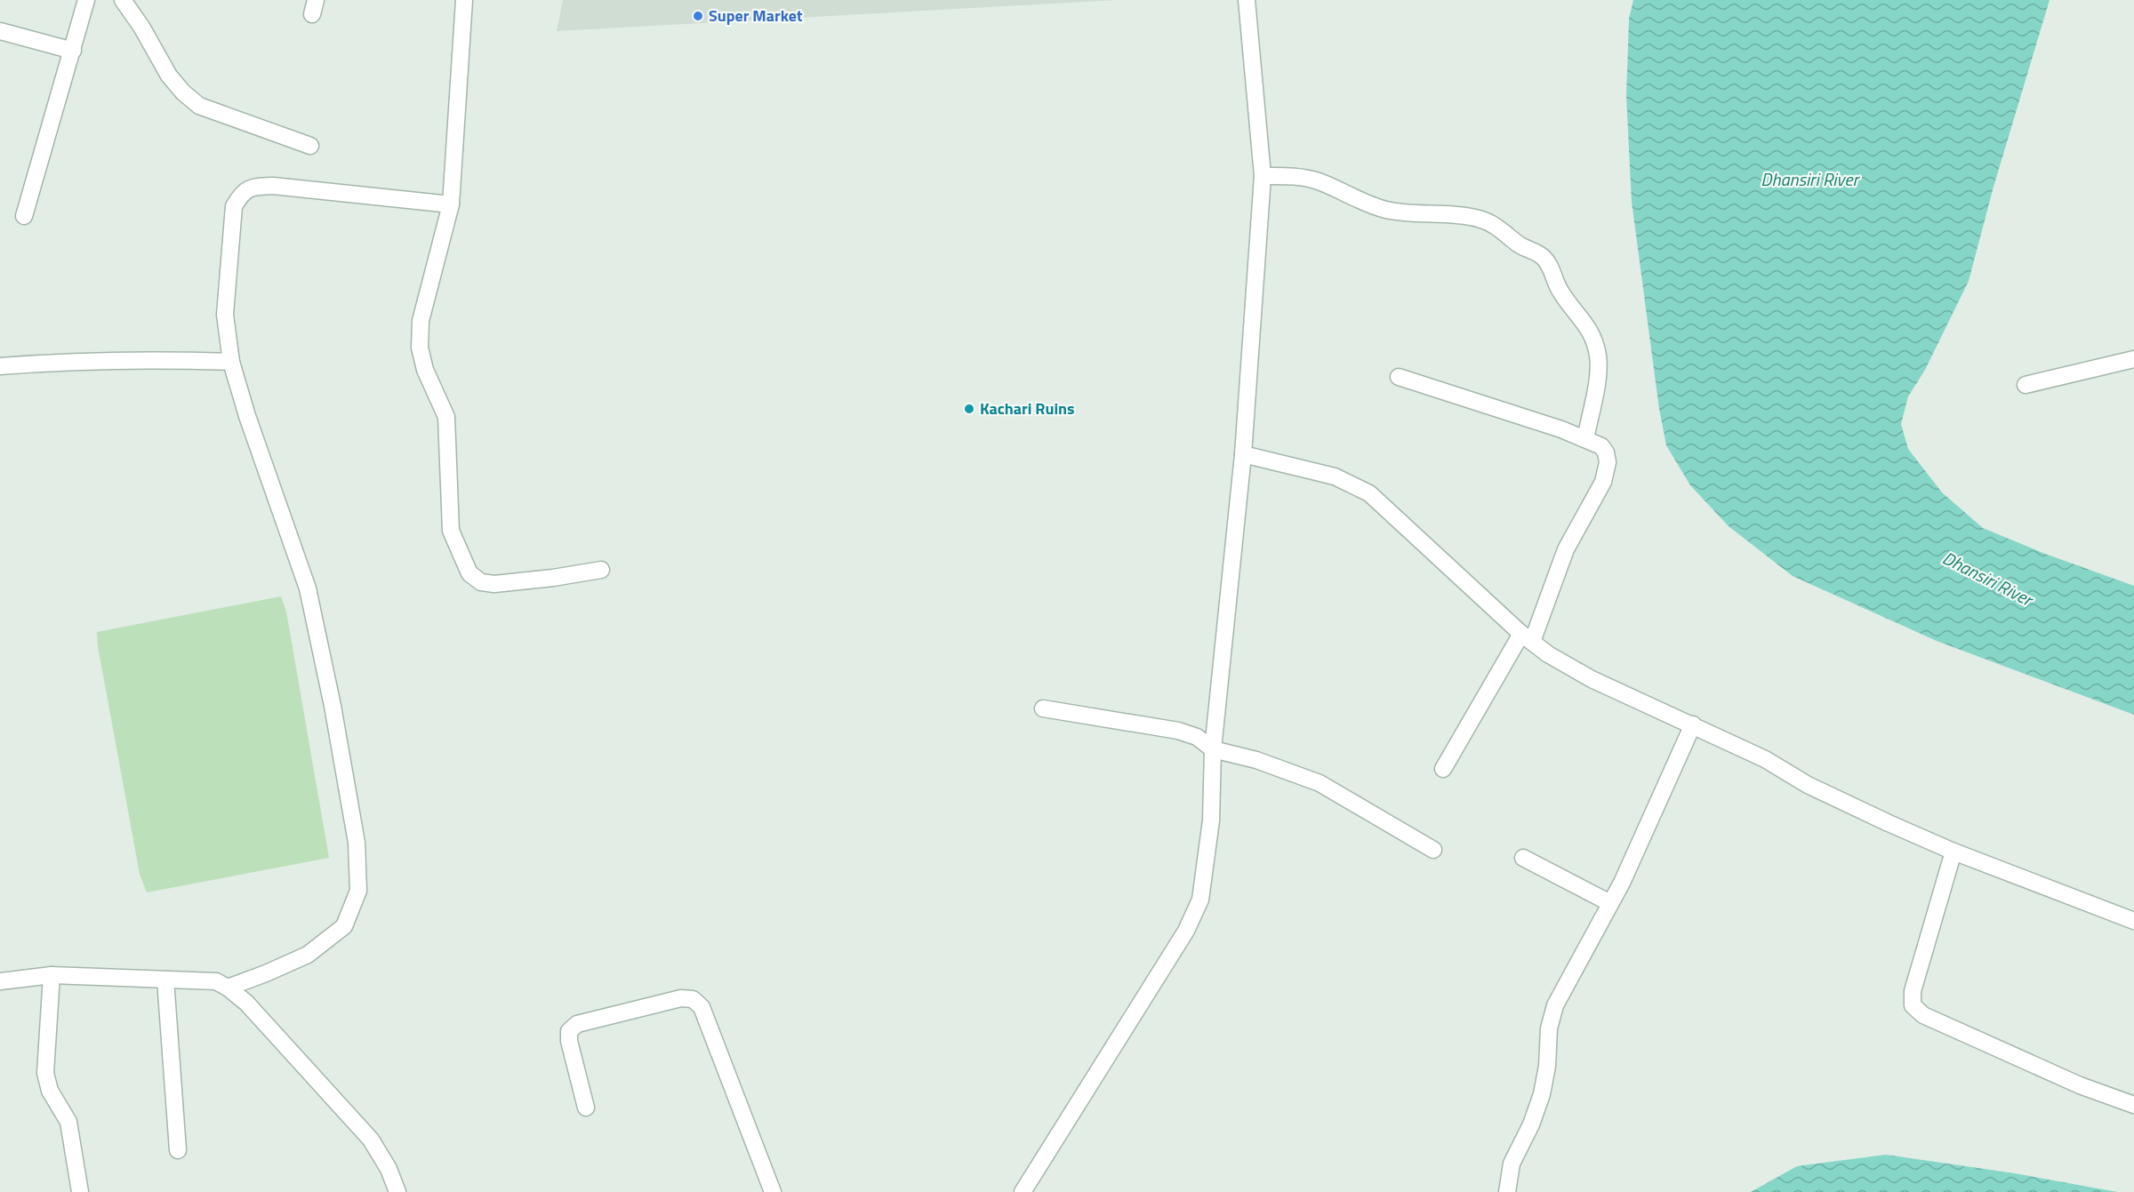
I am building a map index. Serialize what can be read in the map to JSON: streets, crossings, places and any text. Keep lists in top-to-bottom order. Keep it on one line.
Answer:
{"water":["Dhansiri River"],"places":["Super Market","Kachari Ruins"]}
